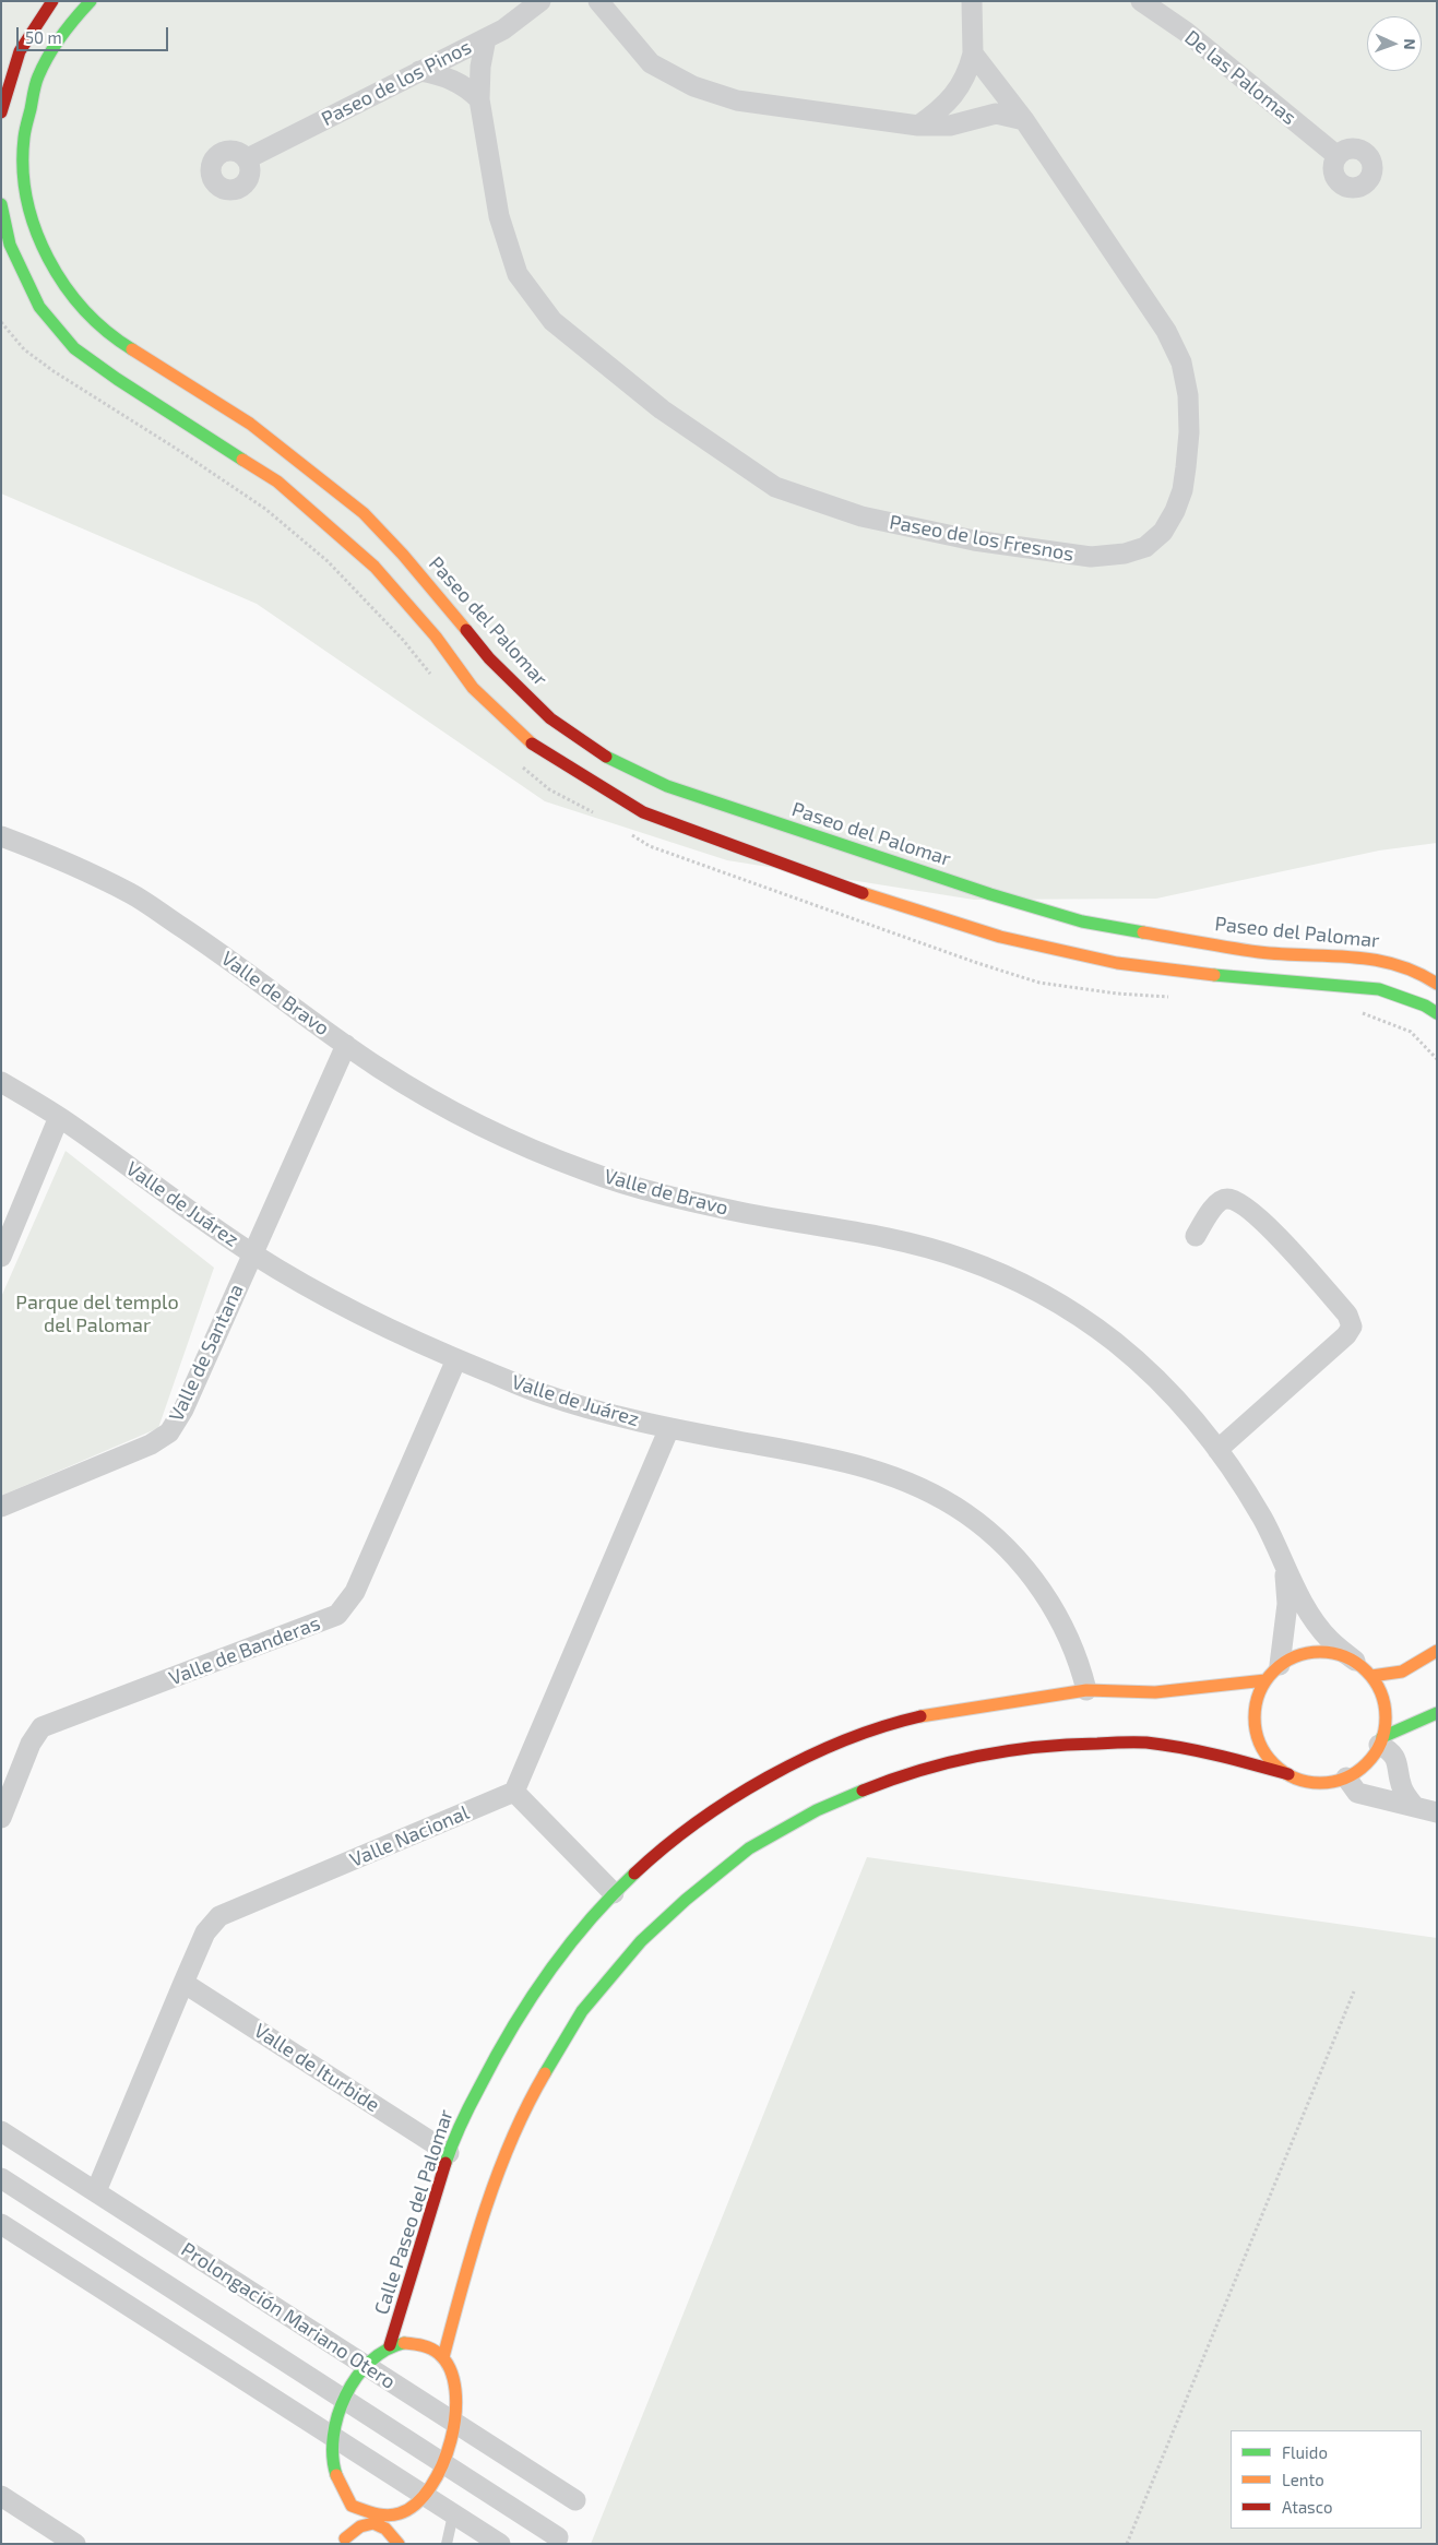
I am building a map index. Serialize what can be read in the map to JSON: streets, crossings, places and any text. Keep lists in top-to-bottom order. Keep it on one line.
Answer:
{"streets":{"street":["De las Palomas","Paseo de los Pinos","Paseo de los Fresnos","Paseo del Palomar","Valle de Bravo","Valle de Juárez","Valle de Santana","Valle de Banderas","Valle Nacional","Valle de Iturbide","Calle Paseo del Palomar","Prolongación Mariano Otero"]},"crossings":[["Paseo de los Pinos","Paseo de los Fresnos"],["Valle de Bravo","Valle de Santana"],["Valle de Bravo","Calle Paseo del Palomar"],["Valle de Juárez","Valle de Santana"],["Valle de Juárez","Valle de Banderas"],["Valle de Juárez","Calle Paseo del Palomar"],["Valle Nacional","Valle de Iturbide"],["Valle Nacional","Prolongación Mariano Otero"],["Valle de Iturbide","Calle Paseo del Palomar"]],"parks":["Parque del templo del Palomar"],"legend":["Fluido","Lento","Atasco"],"scale_bar":"50 m","north":"right"}
